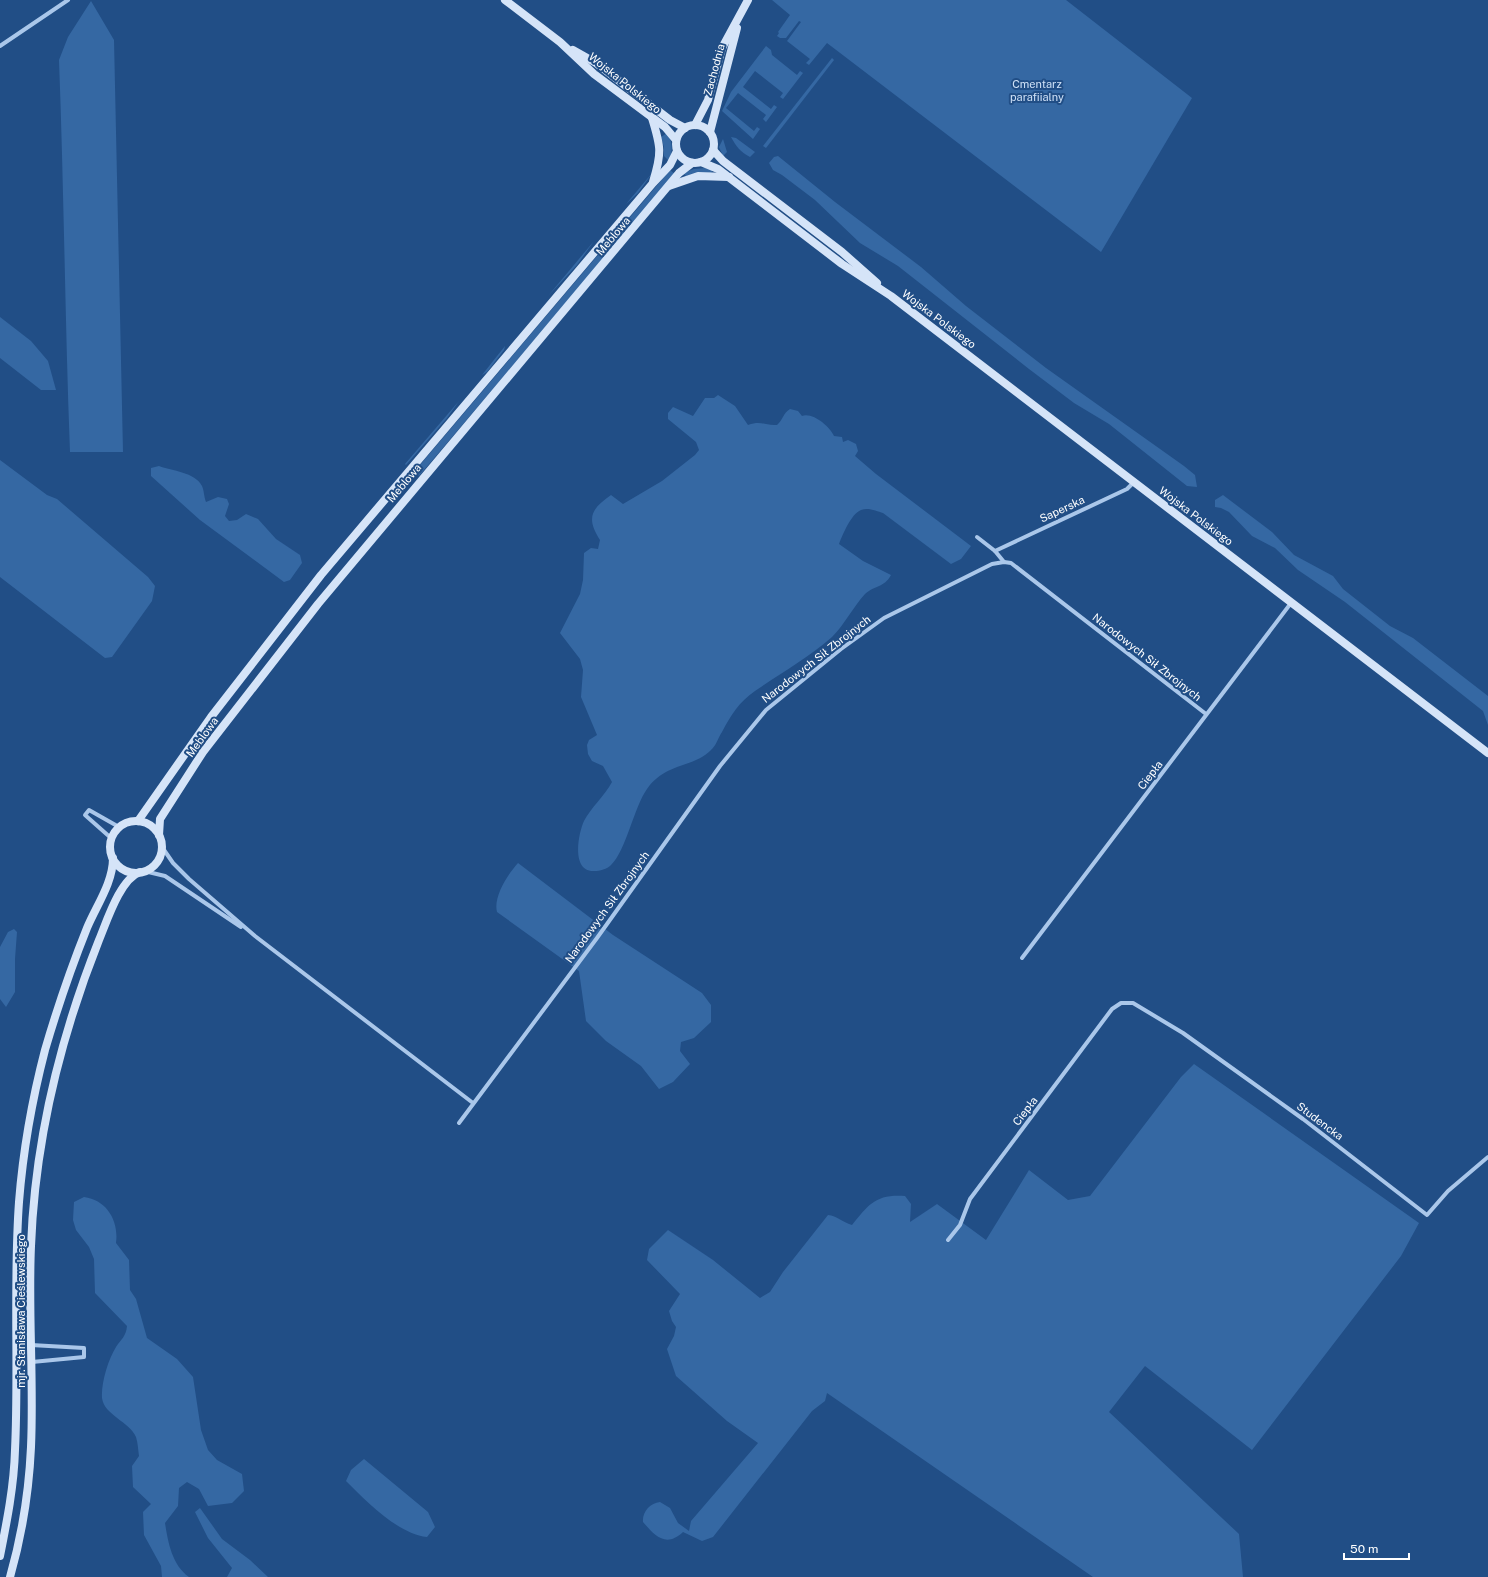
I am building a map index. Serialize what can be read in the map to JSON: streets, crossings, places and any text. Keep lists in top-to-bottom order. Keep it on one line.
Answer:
{"streets":{"main road":["Zachodnia","Wojska Polskiego","Meblowa","mjr. Stanisława Cieślewskiego"],"street":["Saperska","Narodowych Sił Zbrojnych","Ciepła","Studencka"]},"crossings":[["Zachodnia","Wojska Polskiego"],["Zachodnia","Meblowa"],["Wojska Polskiego","Meblowa"],["Wojska Polskiego","Saperska"],["Wojska Polskiego","Ciepła"],["Meblowa","mjr. Stanisława Cieślewskiego"],["Narodowych Sił Zbrojnych","Ciepła"],["Ciepła","Studencka"]],"parks":["Cmentarz parafiialny"],"scale_bar":"50 m"}
